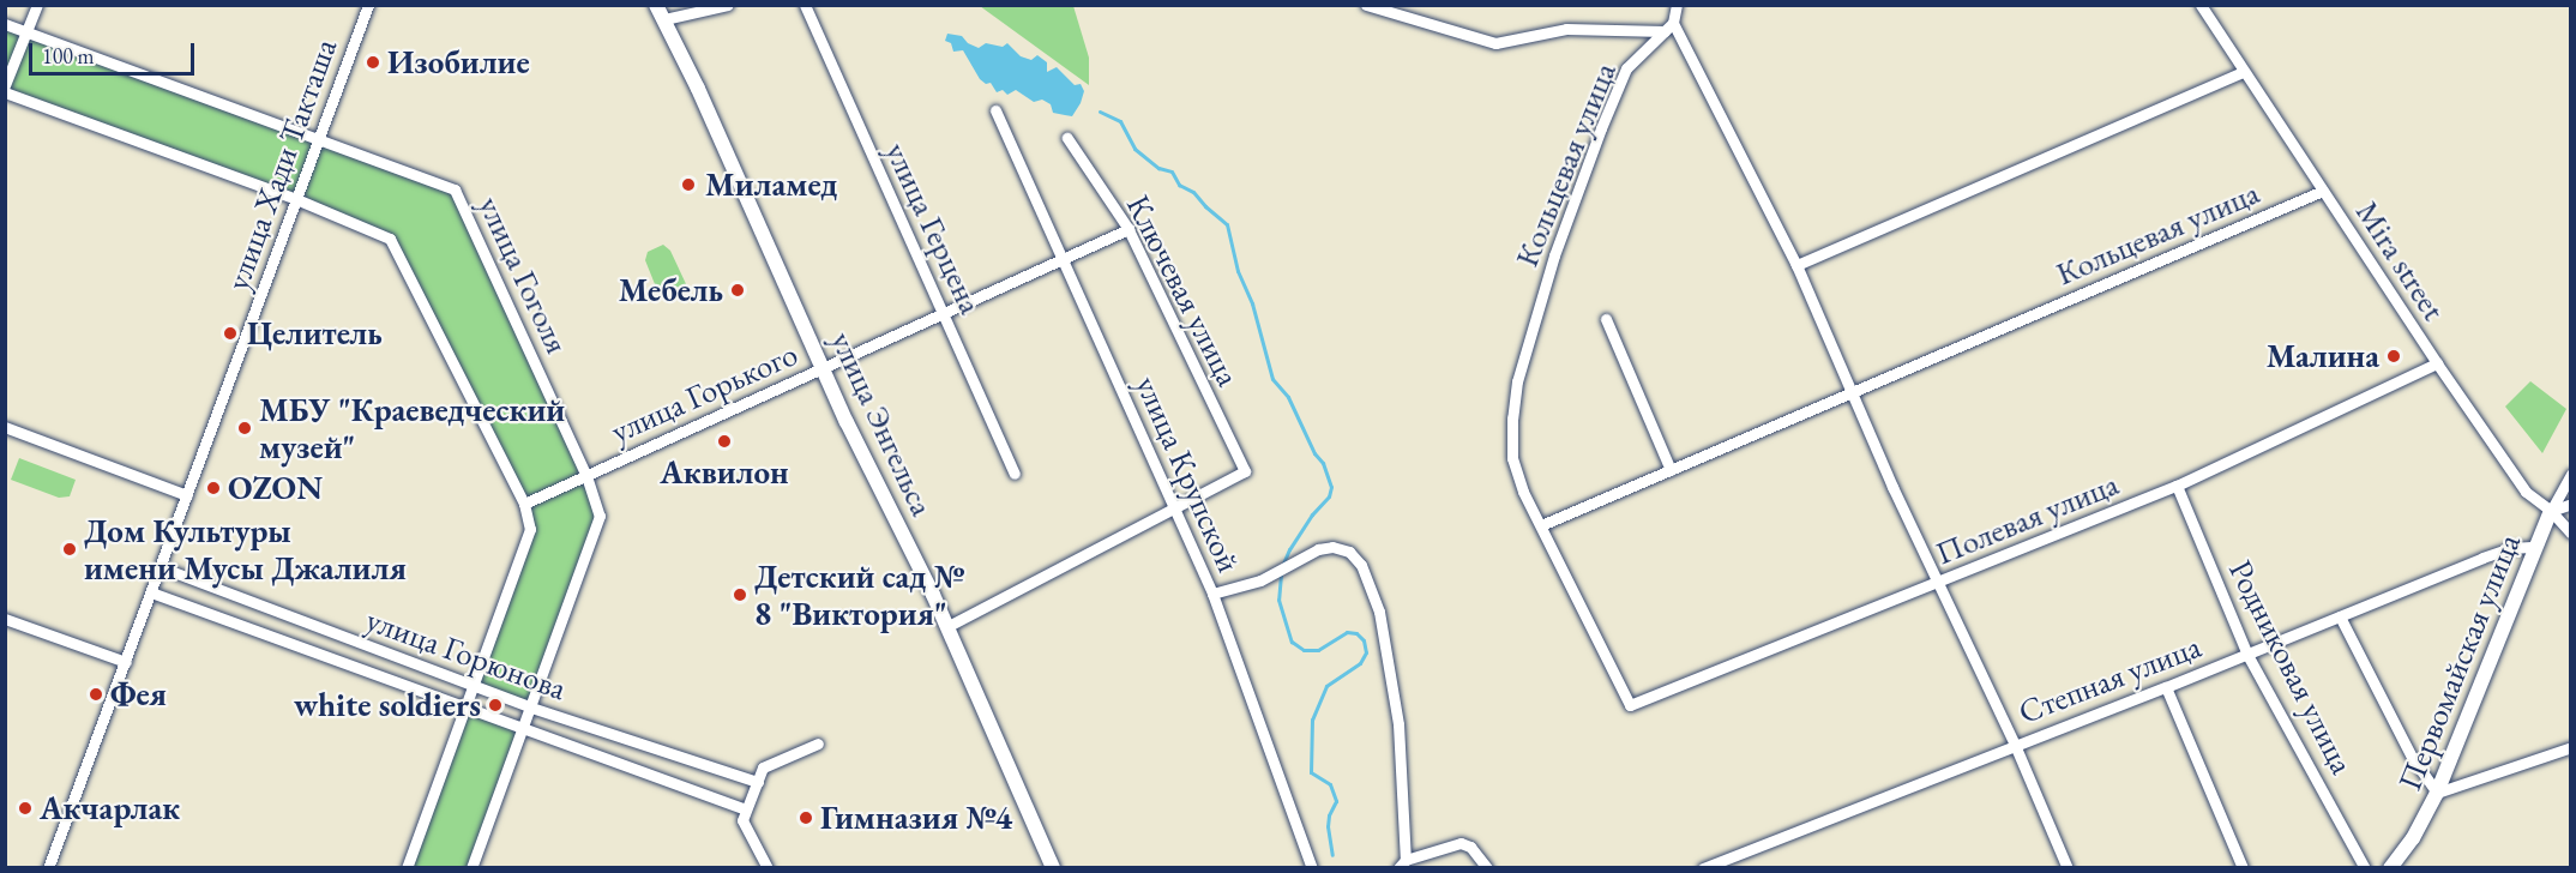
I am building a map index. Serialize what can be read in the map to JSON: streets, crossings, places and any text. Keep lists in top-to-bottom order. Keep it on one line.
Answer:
{"streets":{"street":["улица Хади Такташа","Кольцевая улица","улица Герцена","Mira street","улица Гоголя","Ключевая улица","улица Горького","улица Энгельса","улица Крупской","Полевая улица","улица Горюнова","Первомайская улица","Родниковая улица","Степная улица"]},"crossings":[["улица Хади Такташа","улица Гоголя"],["улица Хади Такташа","улица Горюнова"],["Кольцевая улица","Mira street"],["Кольцевая улица","Полевая улица"],["улица Герцена","улица Горького"],["Mira street","Полевая улица"],["Mira street","Первомайская улица"],["улица Гоголя","улица Горького"],["улица Гоголя","улица Горюнова"],["Ключевая улица","улица Горького"],["Ключевая улица","улица Крупской"],["улица Горького","улица Энгельса"],["улица Горького","улица Крупской"],["Полевая улица","Родниковая улица"],["Первомайская улица","Степная улица"],["Родниковая улица","Степная улица"]],"places":["Изобилие","Миламед","Мебель","Целитель","Малина","МБУ \"Краеведческий музей\"","Аквилон","OZON","Дом Культуры имени Мусы Джалиля","Детский сад № 8 \"Виктория\"","Фея","white soldiers","Акчарлак","Гимназия №4"],"scale_bar":"100 m"}
